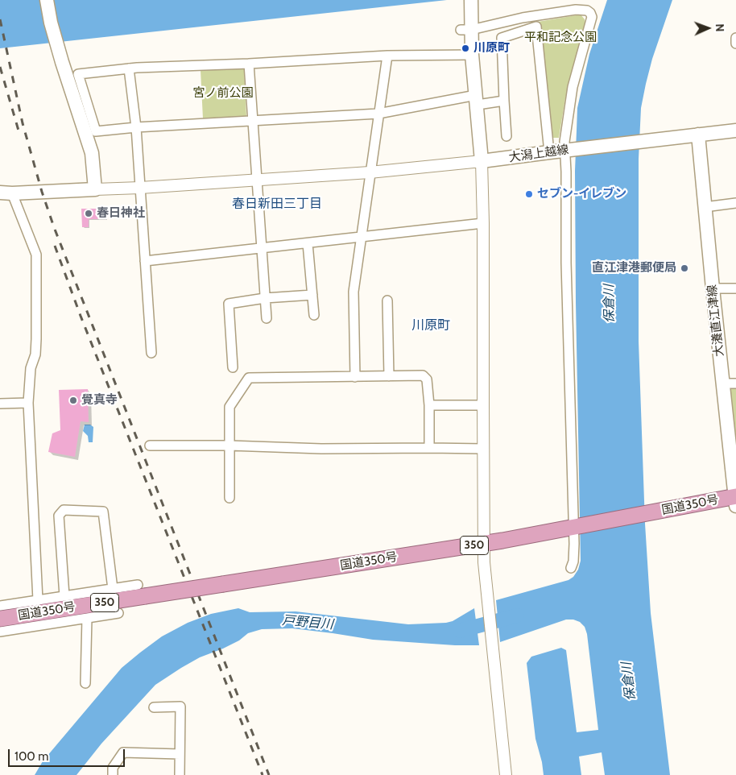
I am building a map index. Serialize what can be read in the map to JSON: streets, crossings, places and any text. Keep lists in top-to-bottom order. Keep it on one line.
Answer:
{"streets":{"highway":["国道350号","350"],"main road":["大潟上越線","大瀁直江津線"]},"crossings":[["大潟上越線","大瀁直江津線"],["大瀁直江津線","国道350号"]],"districts":["春日新田三丁目","川原町"],"water":["保倉川","戸野目川"],"parks":["平和記念公園","宮ノ前公園"],"places":["川原町","セブン-イレブン","春日神社","直江津港郵便局","覺真寺"],"scale_bar":"100 m","north":"right"}
